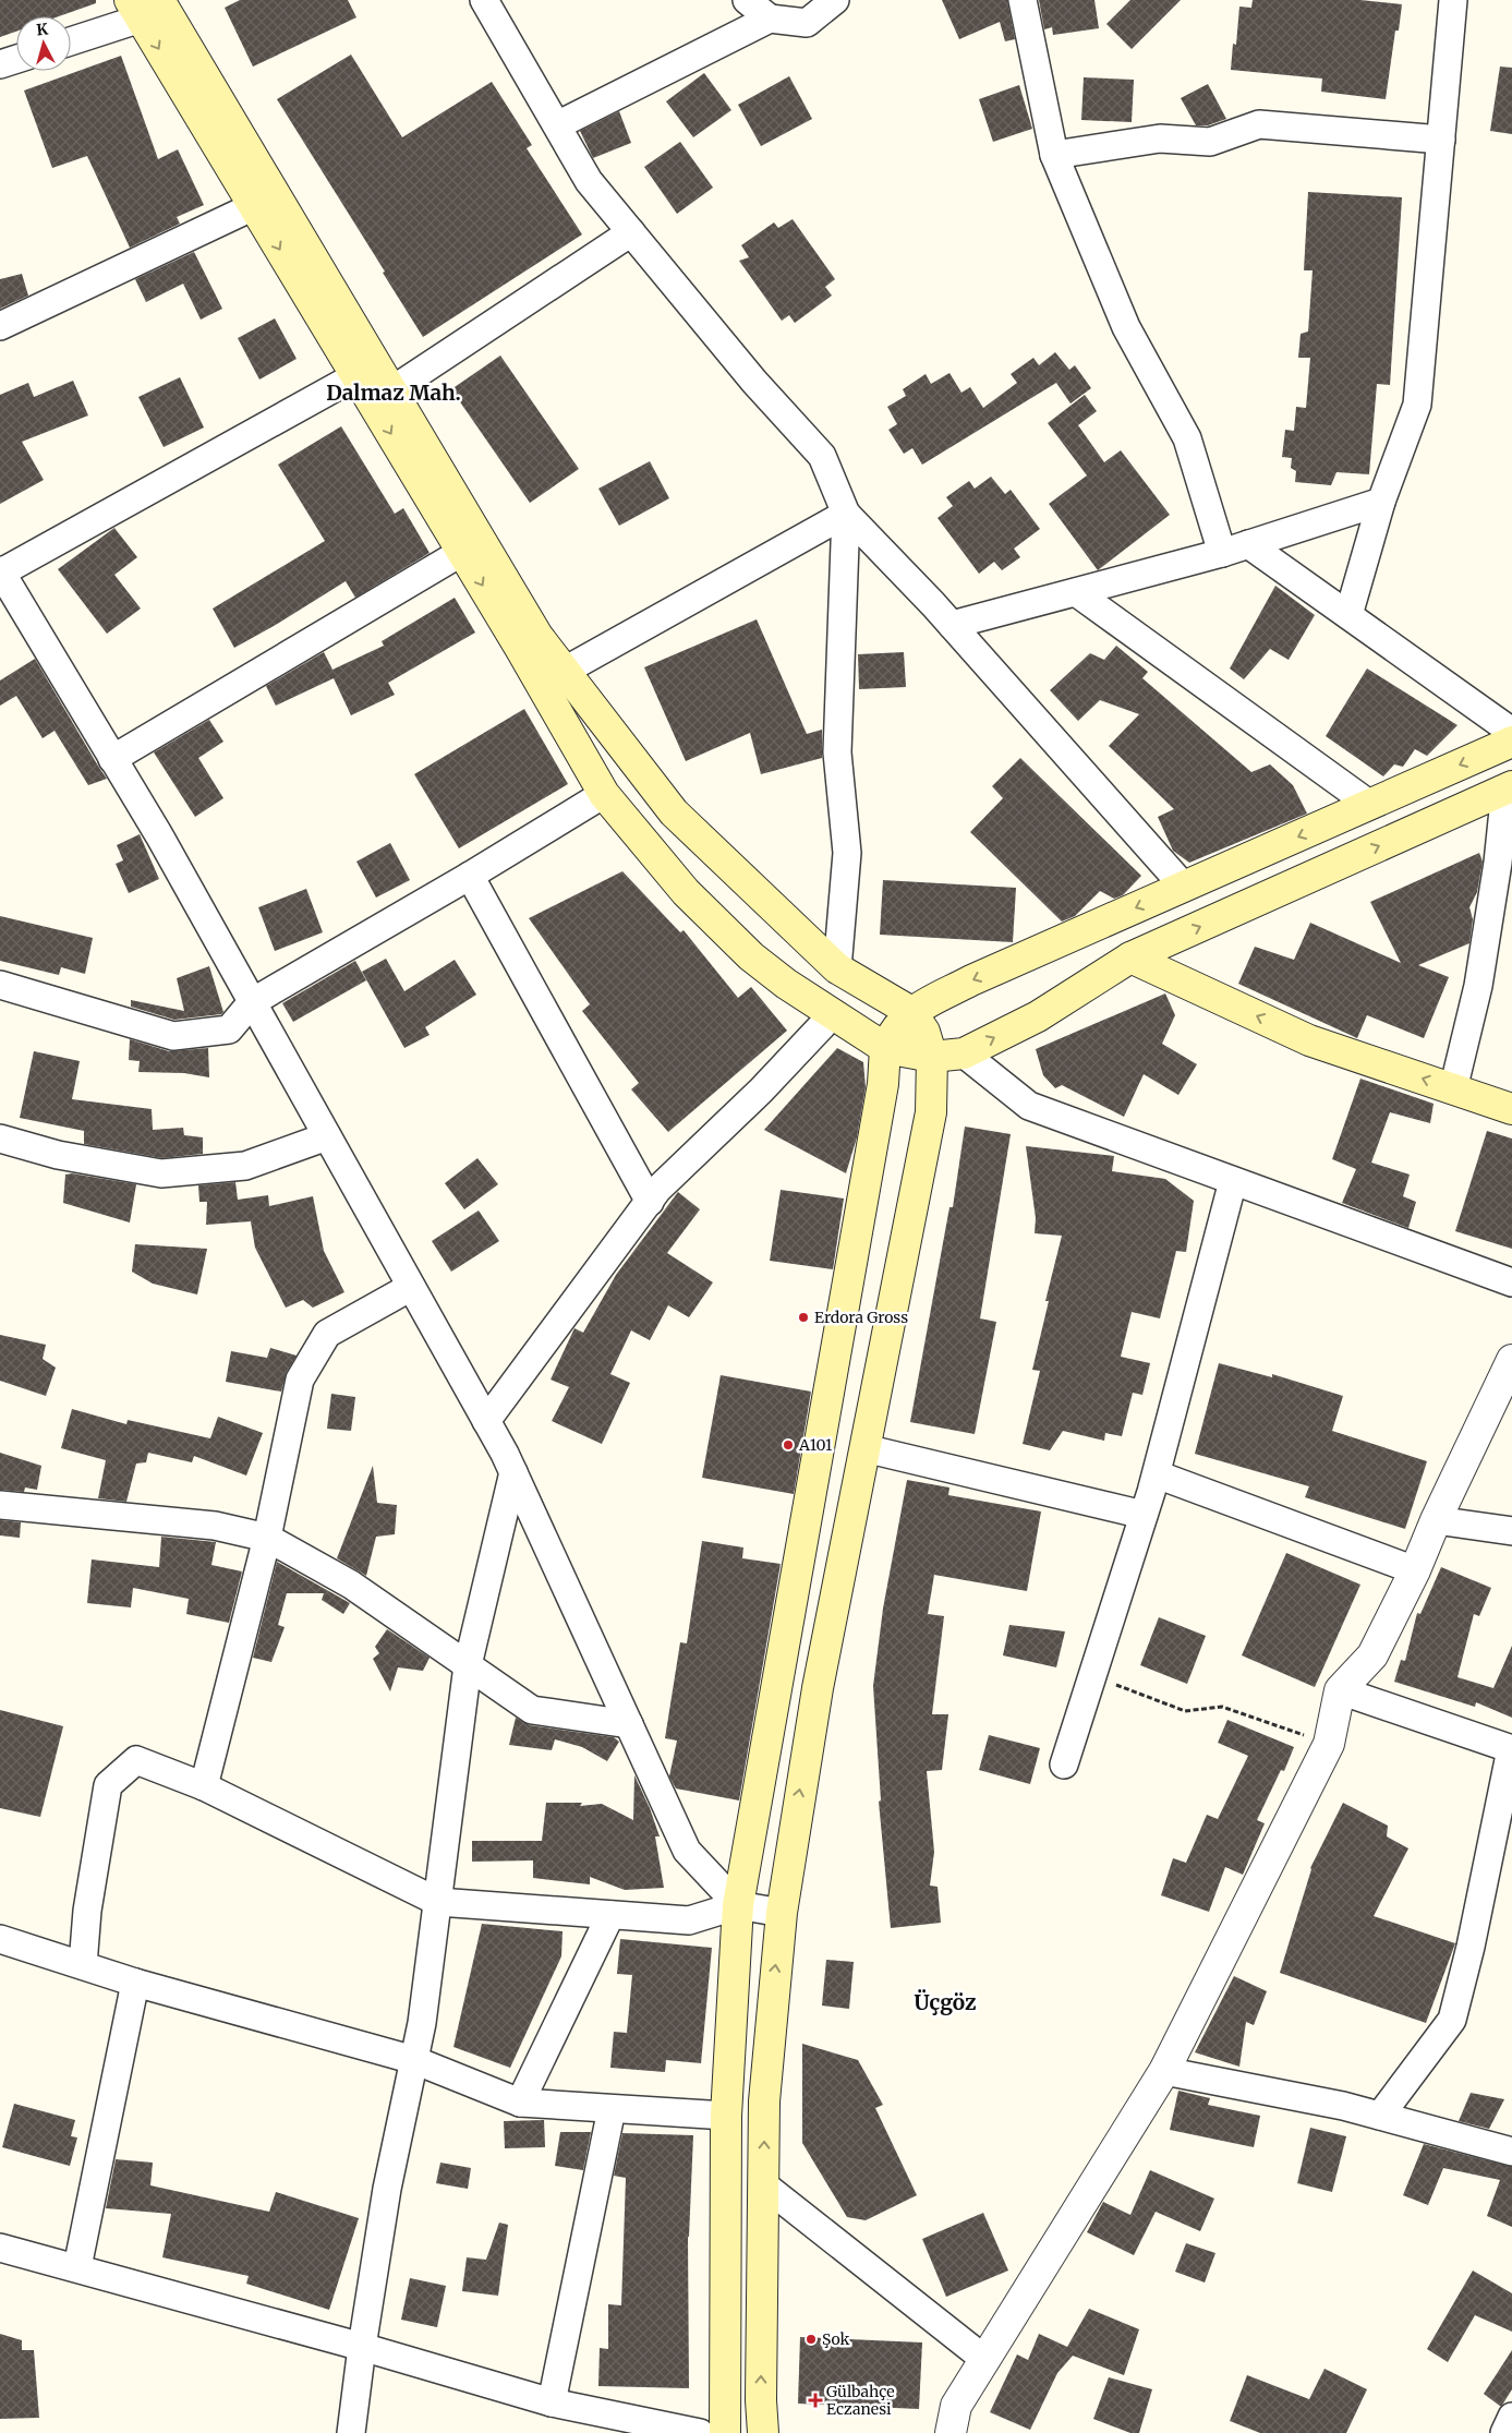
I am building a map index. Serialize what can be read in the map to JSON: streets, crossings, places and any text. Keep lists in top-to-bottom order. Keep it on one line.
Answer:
{"districts":["Dalmaz Mah.","Üçgöz"],"places":{"other":["Erdora Gross","A101","Şok"],"health":["Gülbahçe Eczanesi"]},"north":"top"}
